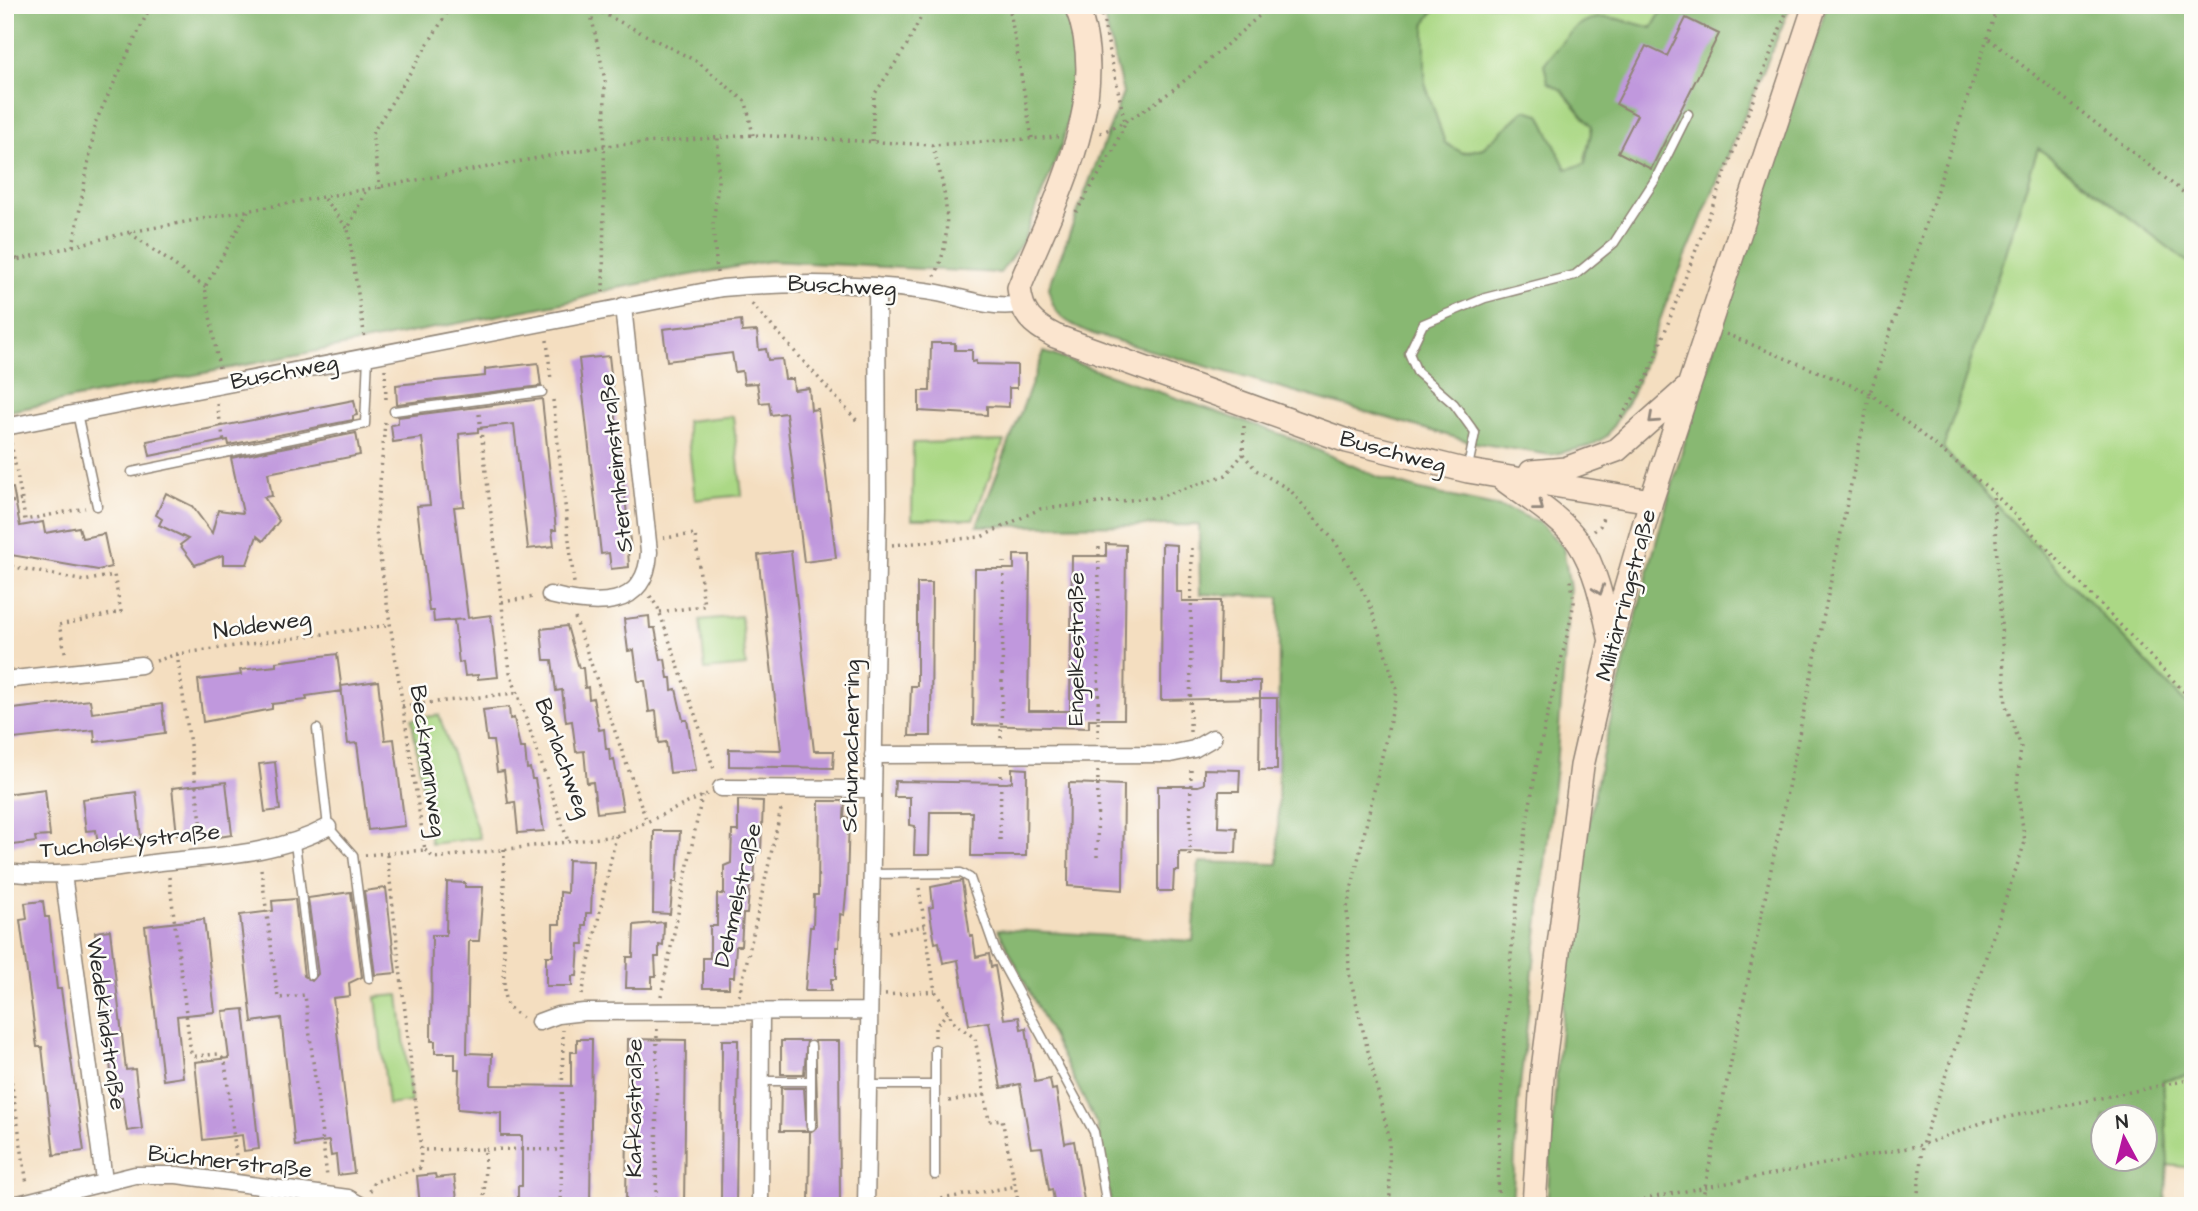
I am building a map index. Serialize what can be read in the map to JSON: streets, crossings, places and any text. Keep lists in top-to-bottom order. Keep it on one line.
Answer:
{"streets":{"main road":["Buschweg","Militärringstraße"],"street":["Sternheimstraße","Engelkestraße","Schumacherring","Tucholskystraße","Wedekindstraße","Büchnerstraße"],"path":["Noldeweg","Barlachweg","Beckmannweg","Dehmelstraße","Kafkastraße"]},"crossings":[["Buschweg","Sternheimstraße"],["Buschweg","Militärringstraße"],["Buschweg","Schumacherring"],["Noldeweg","Beckmannweg"],["Engelkestraße","Schumacherring"],["Tucholskystraße","Wedekindstraße"],["Wedekindstraße","Büchnerstraße"]],"north":"top"}
